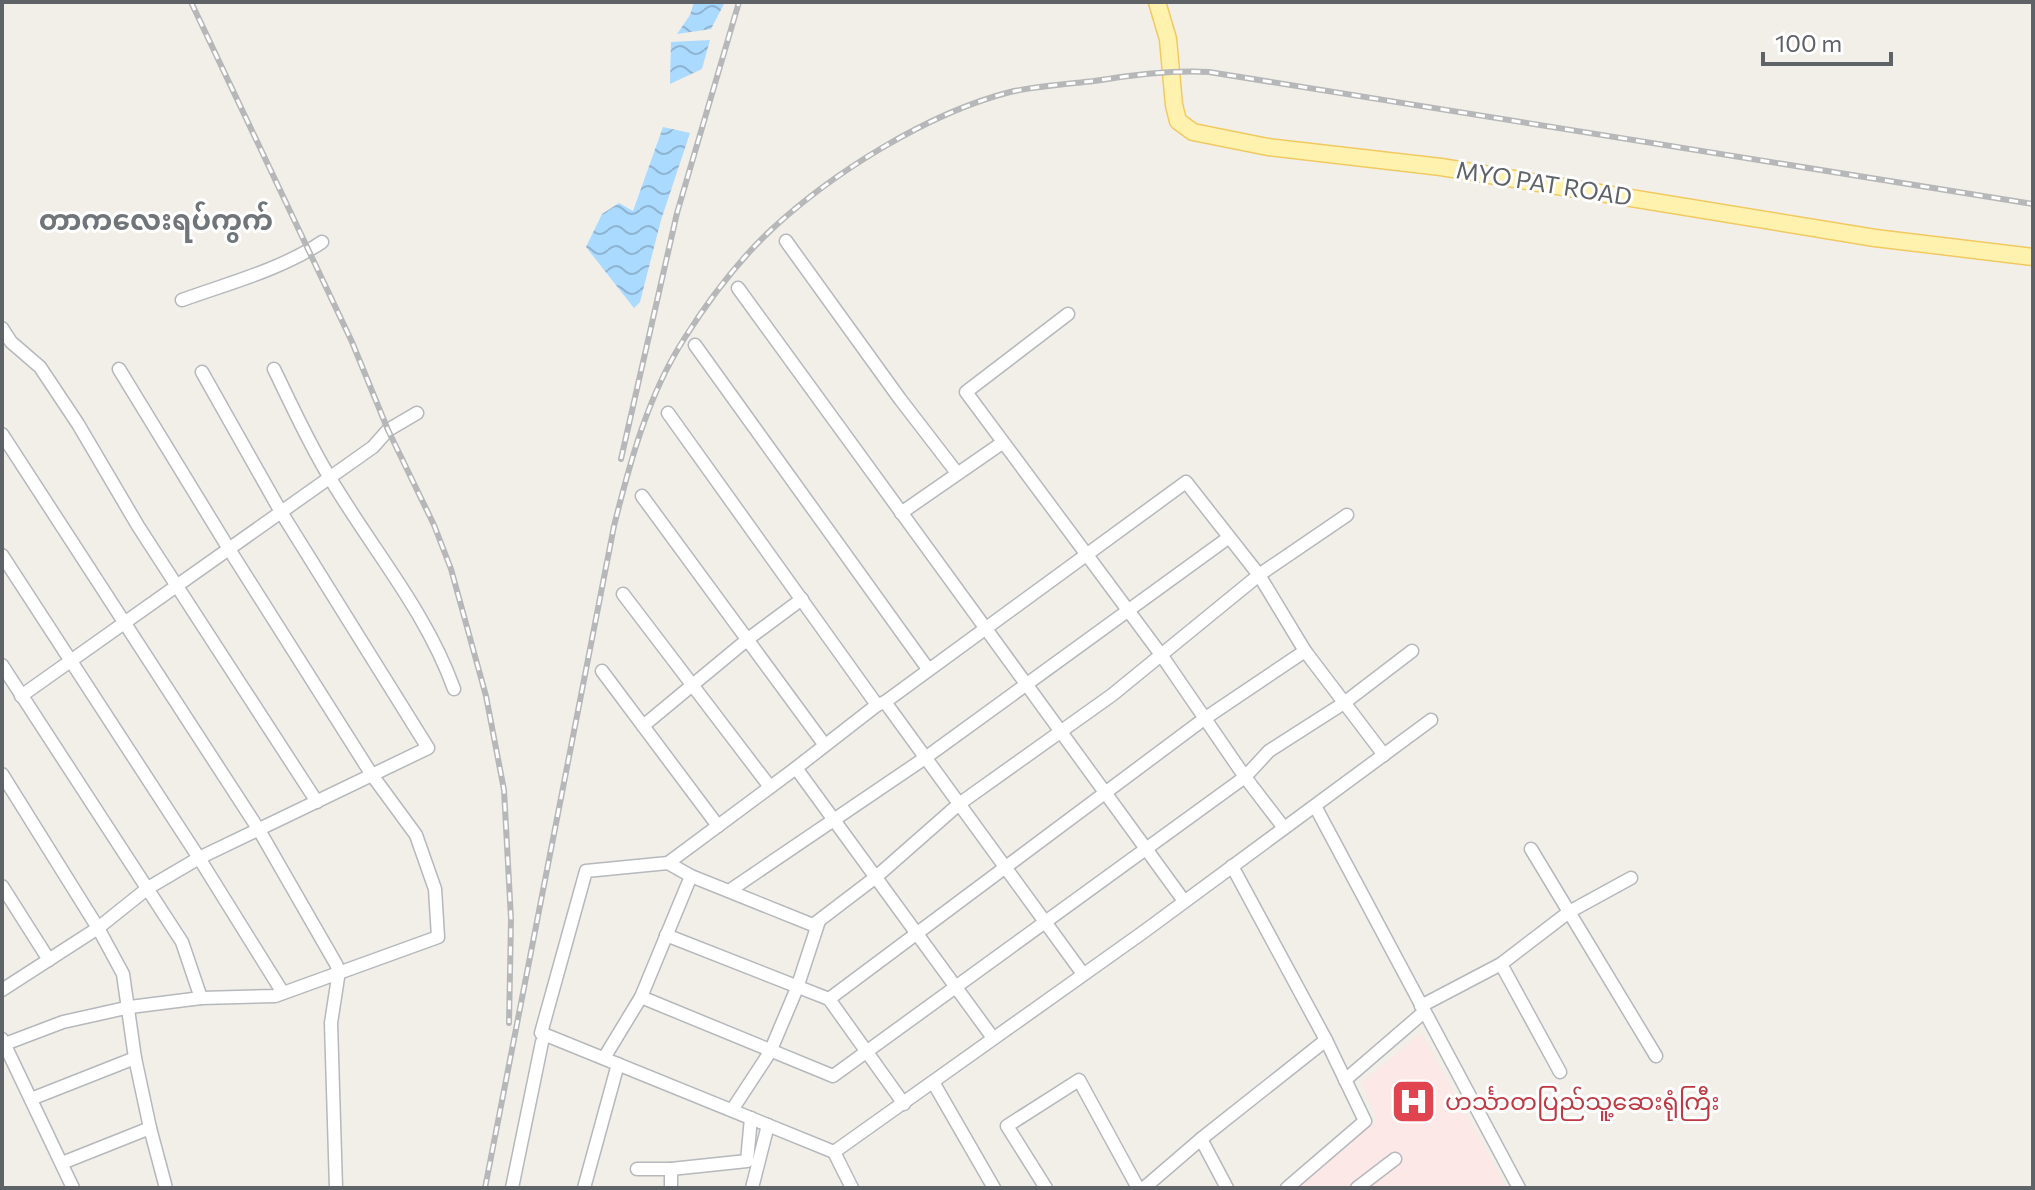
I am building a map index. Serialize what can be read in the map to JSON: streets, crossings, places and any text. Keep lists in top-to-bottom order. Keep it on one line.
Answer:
{"streets":{"main road":["MYO PAT ROAD"]},"districts":["တာကလေးရပ်ကွက်"],"places":{"hospital":["ဟင်္သာတပြည်သူ့ဆေးရုံကြီး"]},"scale_bar":"100 m"}
